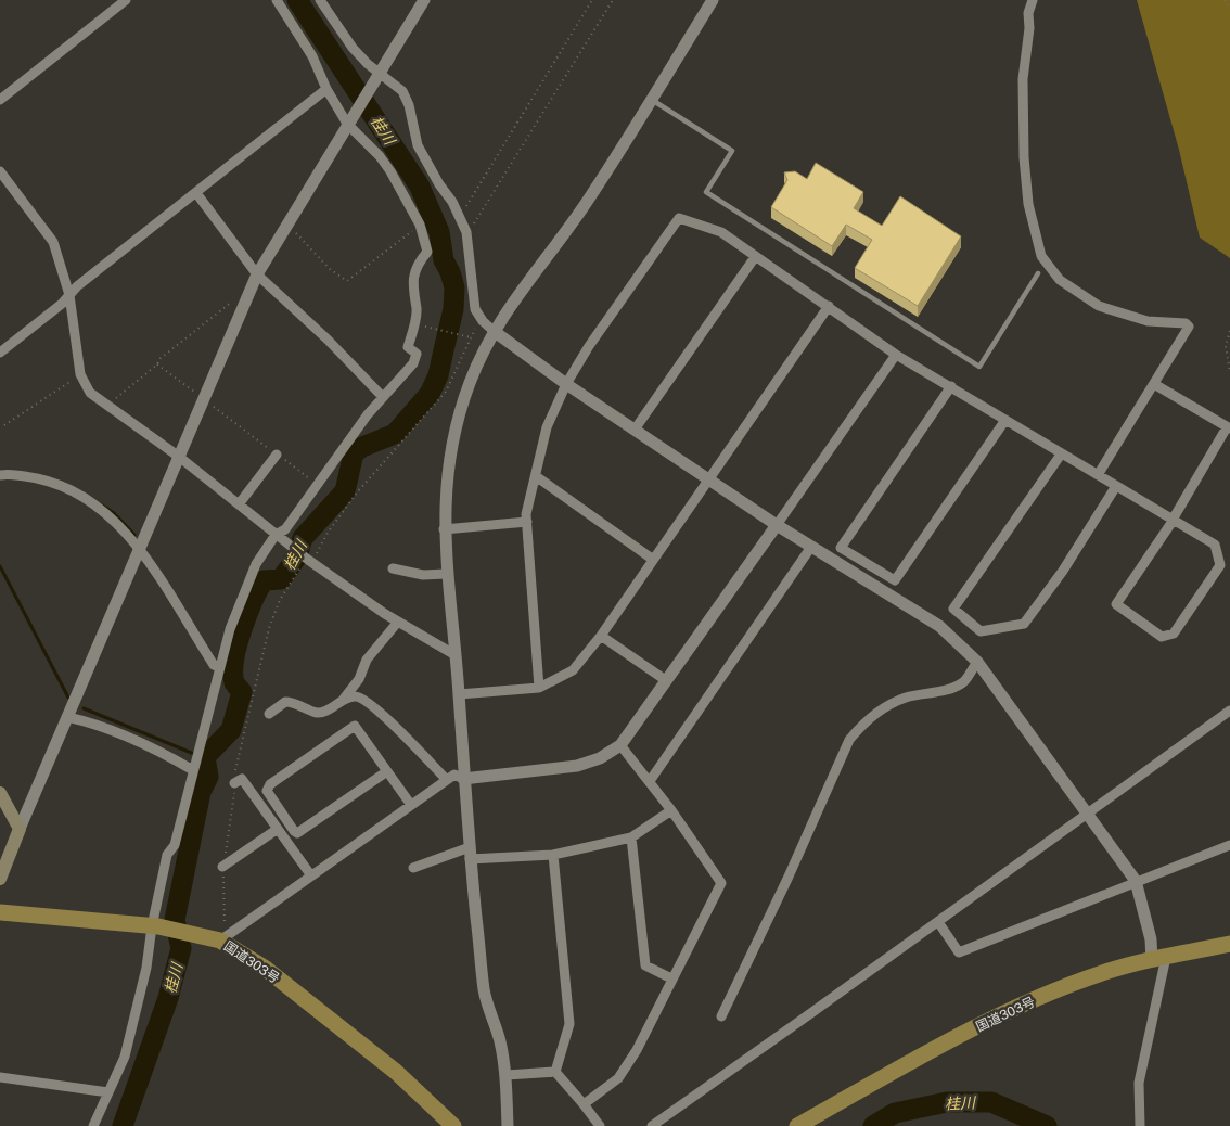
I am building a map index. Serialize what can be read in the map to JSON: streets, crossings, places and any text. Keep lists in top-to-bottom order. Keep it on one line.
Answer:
{"streets":{"highway":["国道303号"]},"water":["桂川"]}
